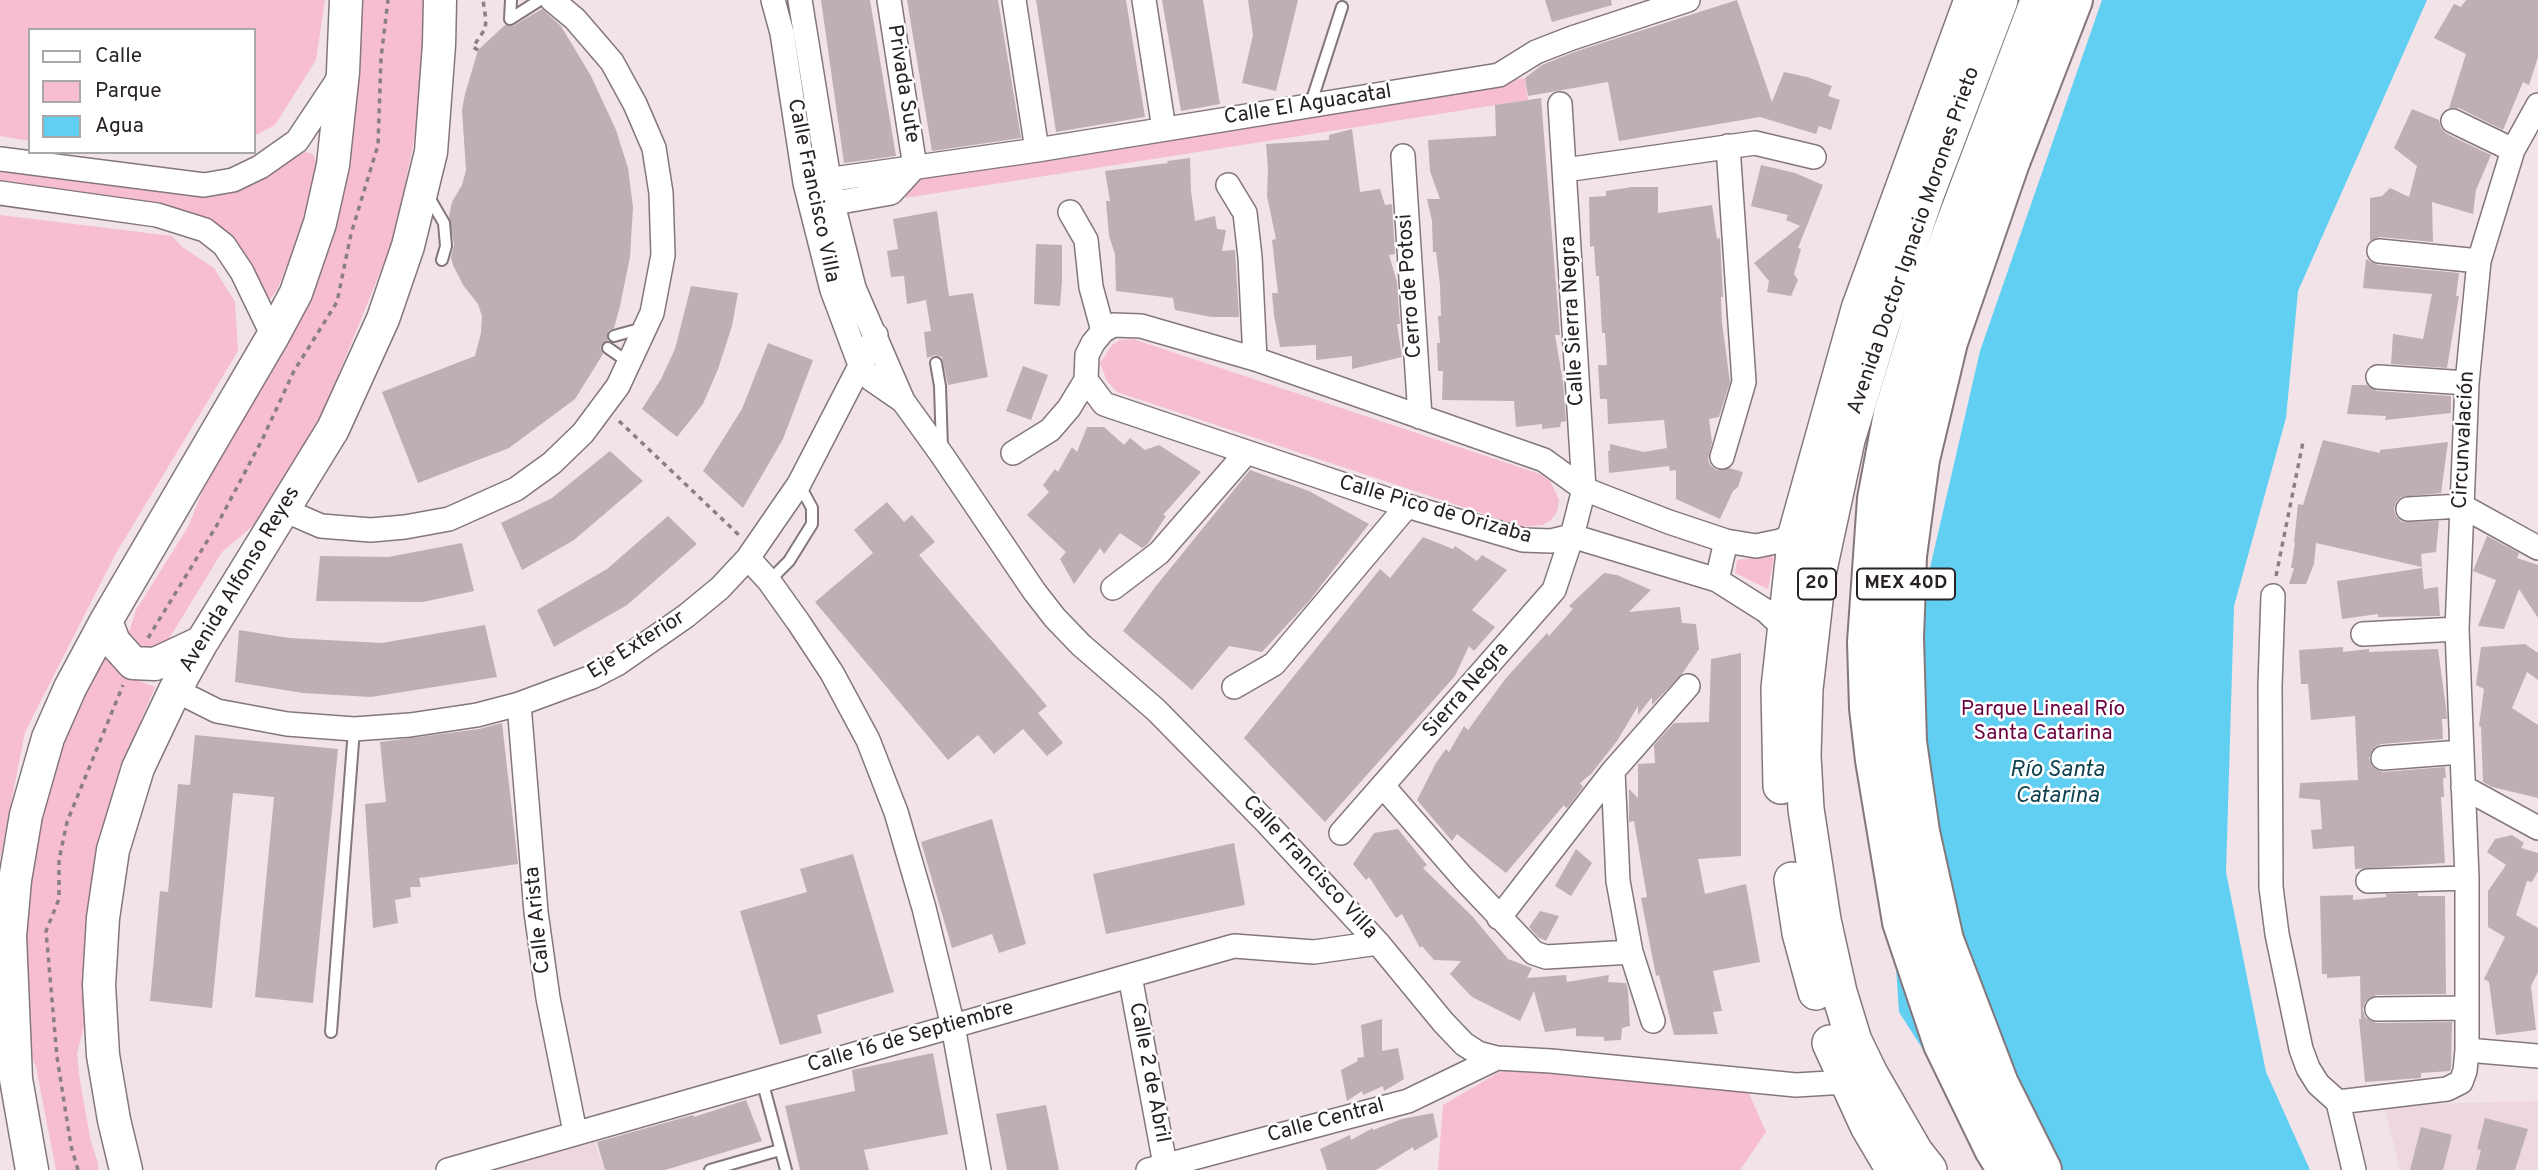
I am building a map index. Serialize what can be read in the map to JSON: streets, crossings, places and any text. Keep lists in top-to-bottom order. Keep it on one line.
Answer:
{"streets":{"highway":["MEX 40D"],"main road":["Avenida Doctor Ignacio Morones Prieto","Avenida Alfonso Reyes","20"],"street":["Privada Sute","Calle El Aguacatal","Calle Francisco Villa","Cerro de Potosi","Calle Sierra Negra","Circunvalación","Calle Pico de Orizaba","Eje Exterior","Sierra Negra","Calle Arista","Calle 16 de Septiembre","Calle 2 de Abril","Calle Central"]},"crossings":[["Privada Sute","Calle El Aguacatal"],["Calle El Aguacatal","Calle Francisco Villa"],["Calle Francisco Villa","Avenida Doctor Ignacio Morones Prieto"],["Calle Francisco Villa","Eje Exterior"],["Calle Francisco Villa","Calle 16 de Septiembre"],["Calle Francisco Villa","Calle Central"],["Avenida Doctor Ignacio Morones Prieto","Calle Pico de Orizaba"],["Calle Sierra Negra","Calle Pico de Orizaba"],["Calle Sierra Negra","Sierra Negra"],["Calle Pico de Orizaba","Sierra Negra"],["Avenida Alfonso Reyes","Eje Exterior"],["Eje Exterior","Calle Arista"],["Calle Arista","Calle 16 de Septiembre"],["Calle 16 de Septiembre","Calle 2 de Abril"],["Calle 2 de Abril","Calle Central"]],"water":["Río Santa Catarina"],"parks":["Parque Lineal Río Santa Catarina"],"legend":["Calle","Parque","Agua"]}
